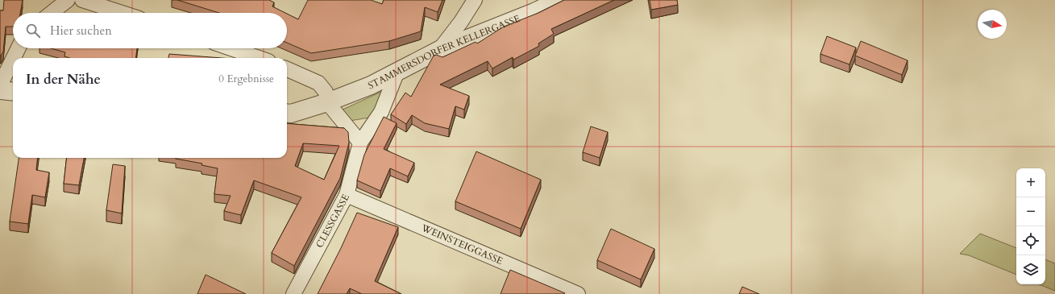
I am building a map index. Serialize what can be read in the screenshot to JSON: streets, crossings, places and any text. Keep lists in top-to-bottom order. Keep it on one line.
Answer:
{"streets":{"street":["STAMMERSDORFER KELLERGASSE","CLESSGASSE","WEINSTEIGGASSE"]},"crossings":[["STAMMERSDORFER KELLERGASSE","CLESSGASSE"],["CLESSGASSE","WEINSTEIGGASSE"]],"north":"right","page":{"search":"Hier suchen","heading":["In der Nähe","0 Ergebnisse"],"map_buttons":["+","−"]}}
